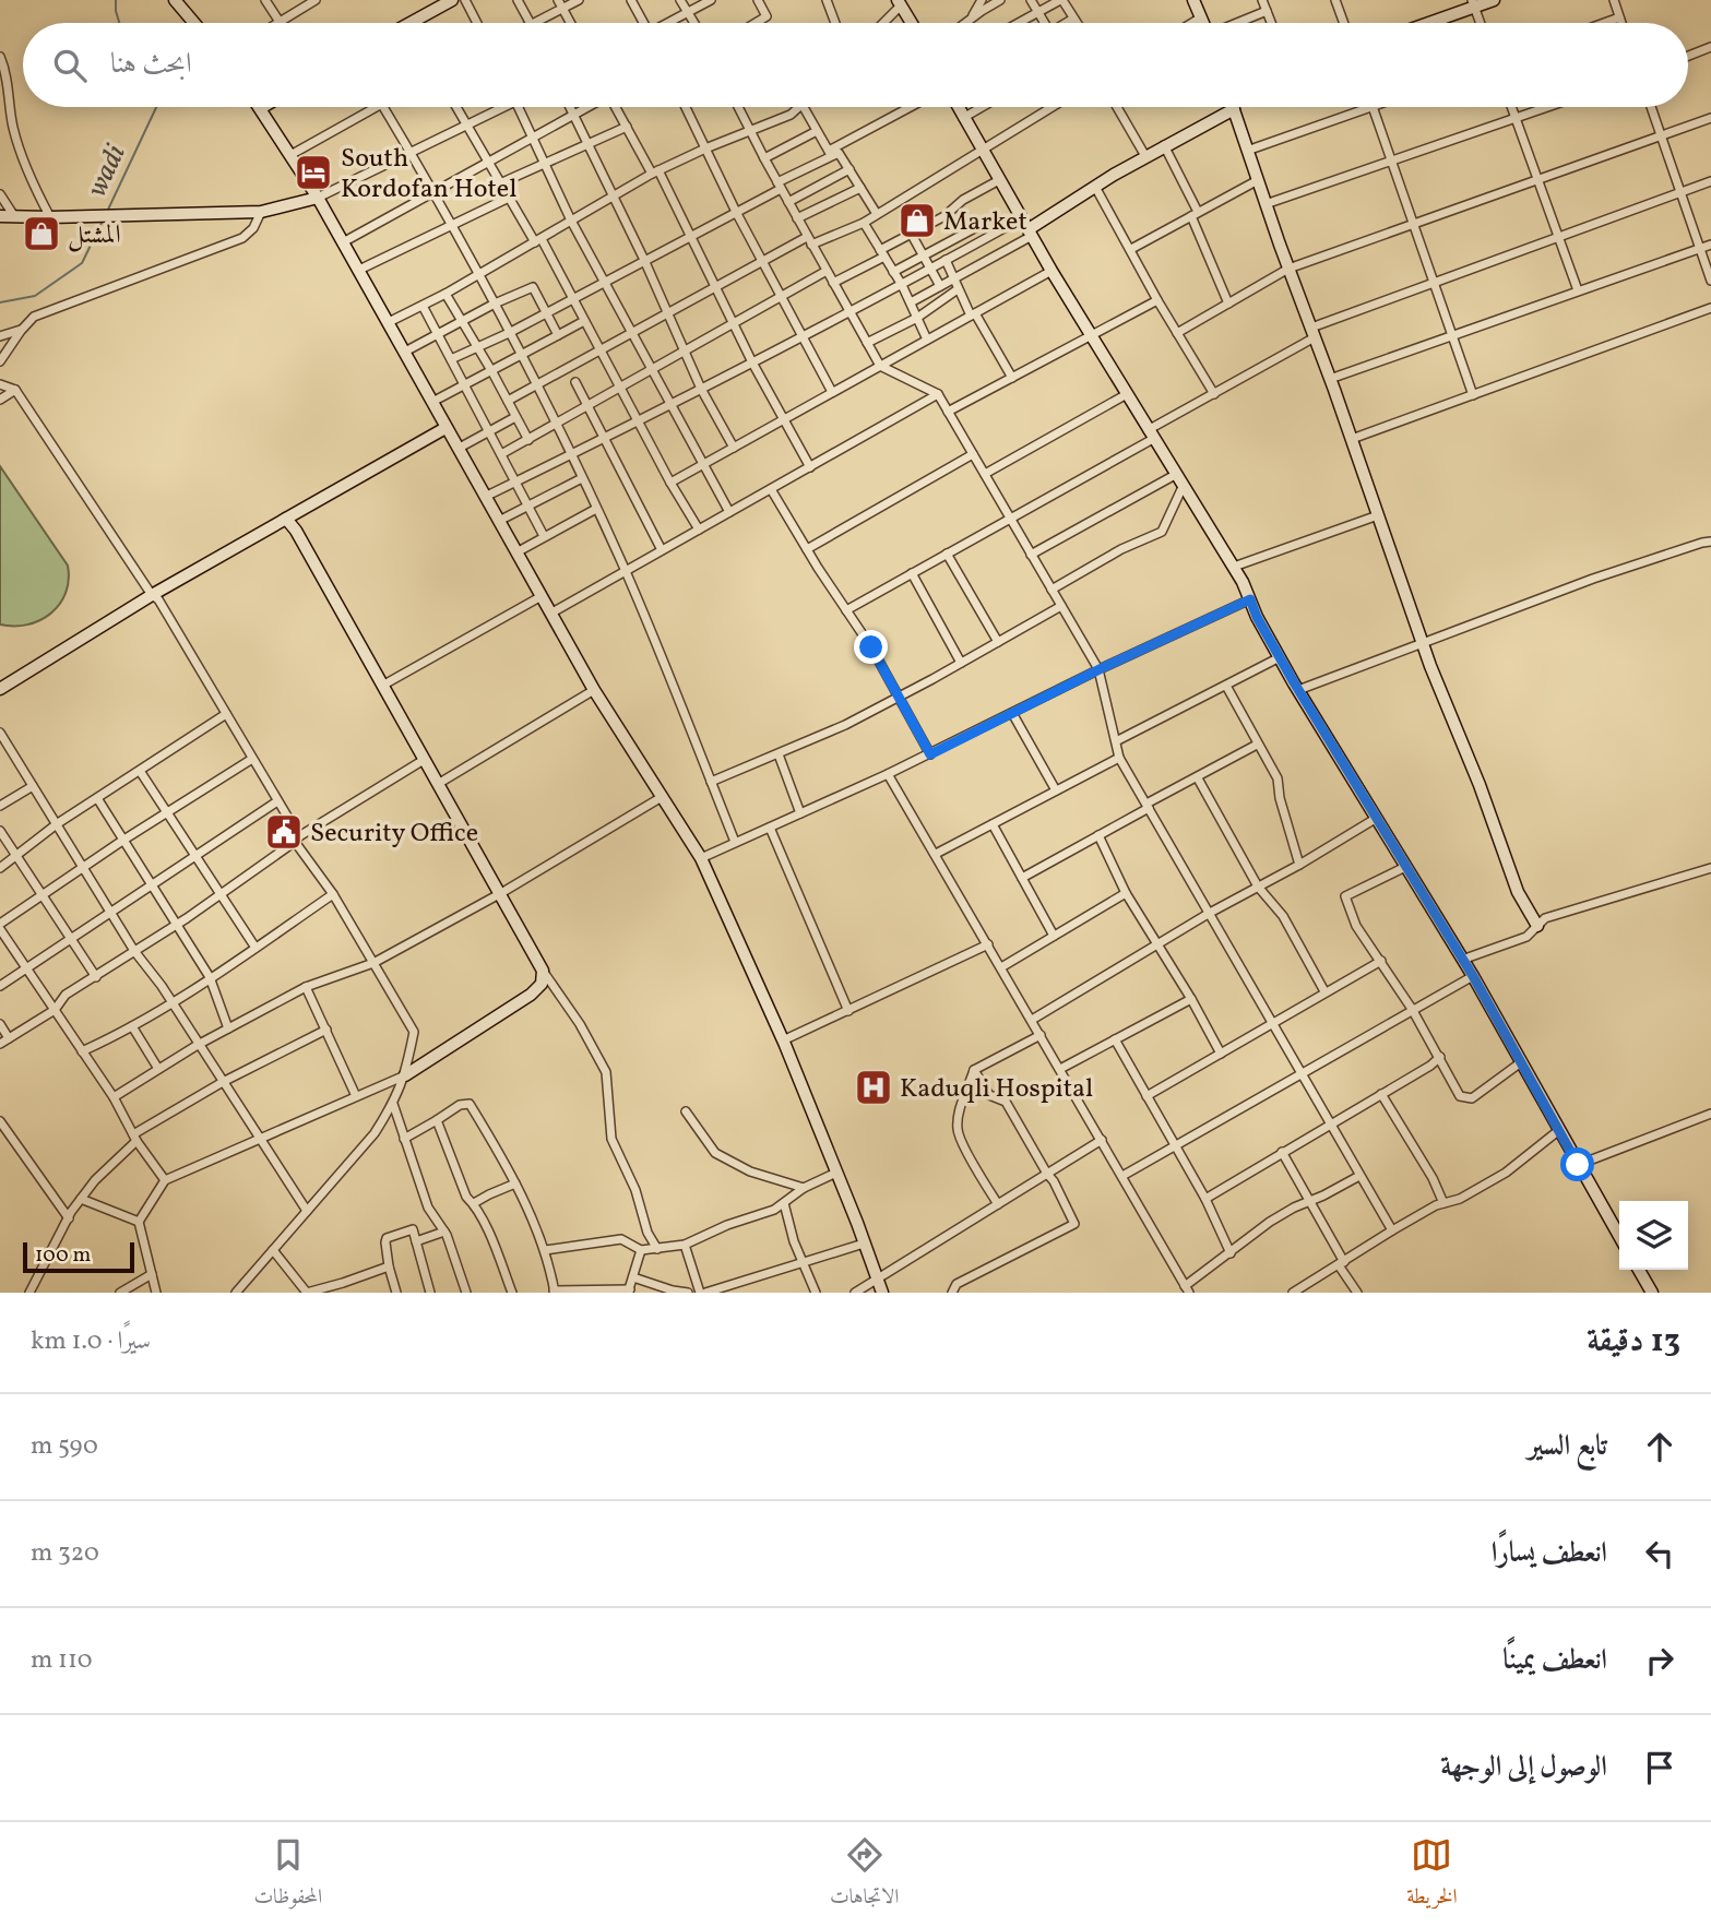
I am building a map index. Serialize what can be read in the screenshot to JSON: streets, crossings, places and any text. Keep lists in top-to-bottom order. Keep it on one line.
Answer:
{"water":["wadi"],"places":{"hotel":["South Kordofan Hotel"],"shop":["Market","المشتل"],"public building":["Security Office"],"hospital":["Kaduqli Hospital"]},"scale_bar":"100 m","page":{"search":"ابحث هنا","scale":"100 m","heading":["13 دقيقة","سيرًا · 1.0 km"],"list":[["تابع السير","590 m"],["انعطف يسارًا","320 m"],["انعطف يمينًا","110 m"],"الوصول إلى الوجهة"],"nav":["الخريطة","الاتجاهات","المحفوظات"]}}
